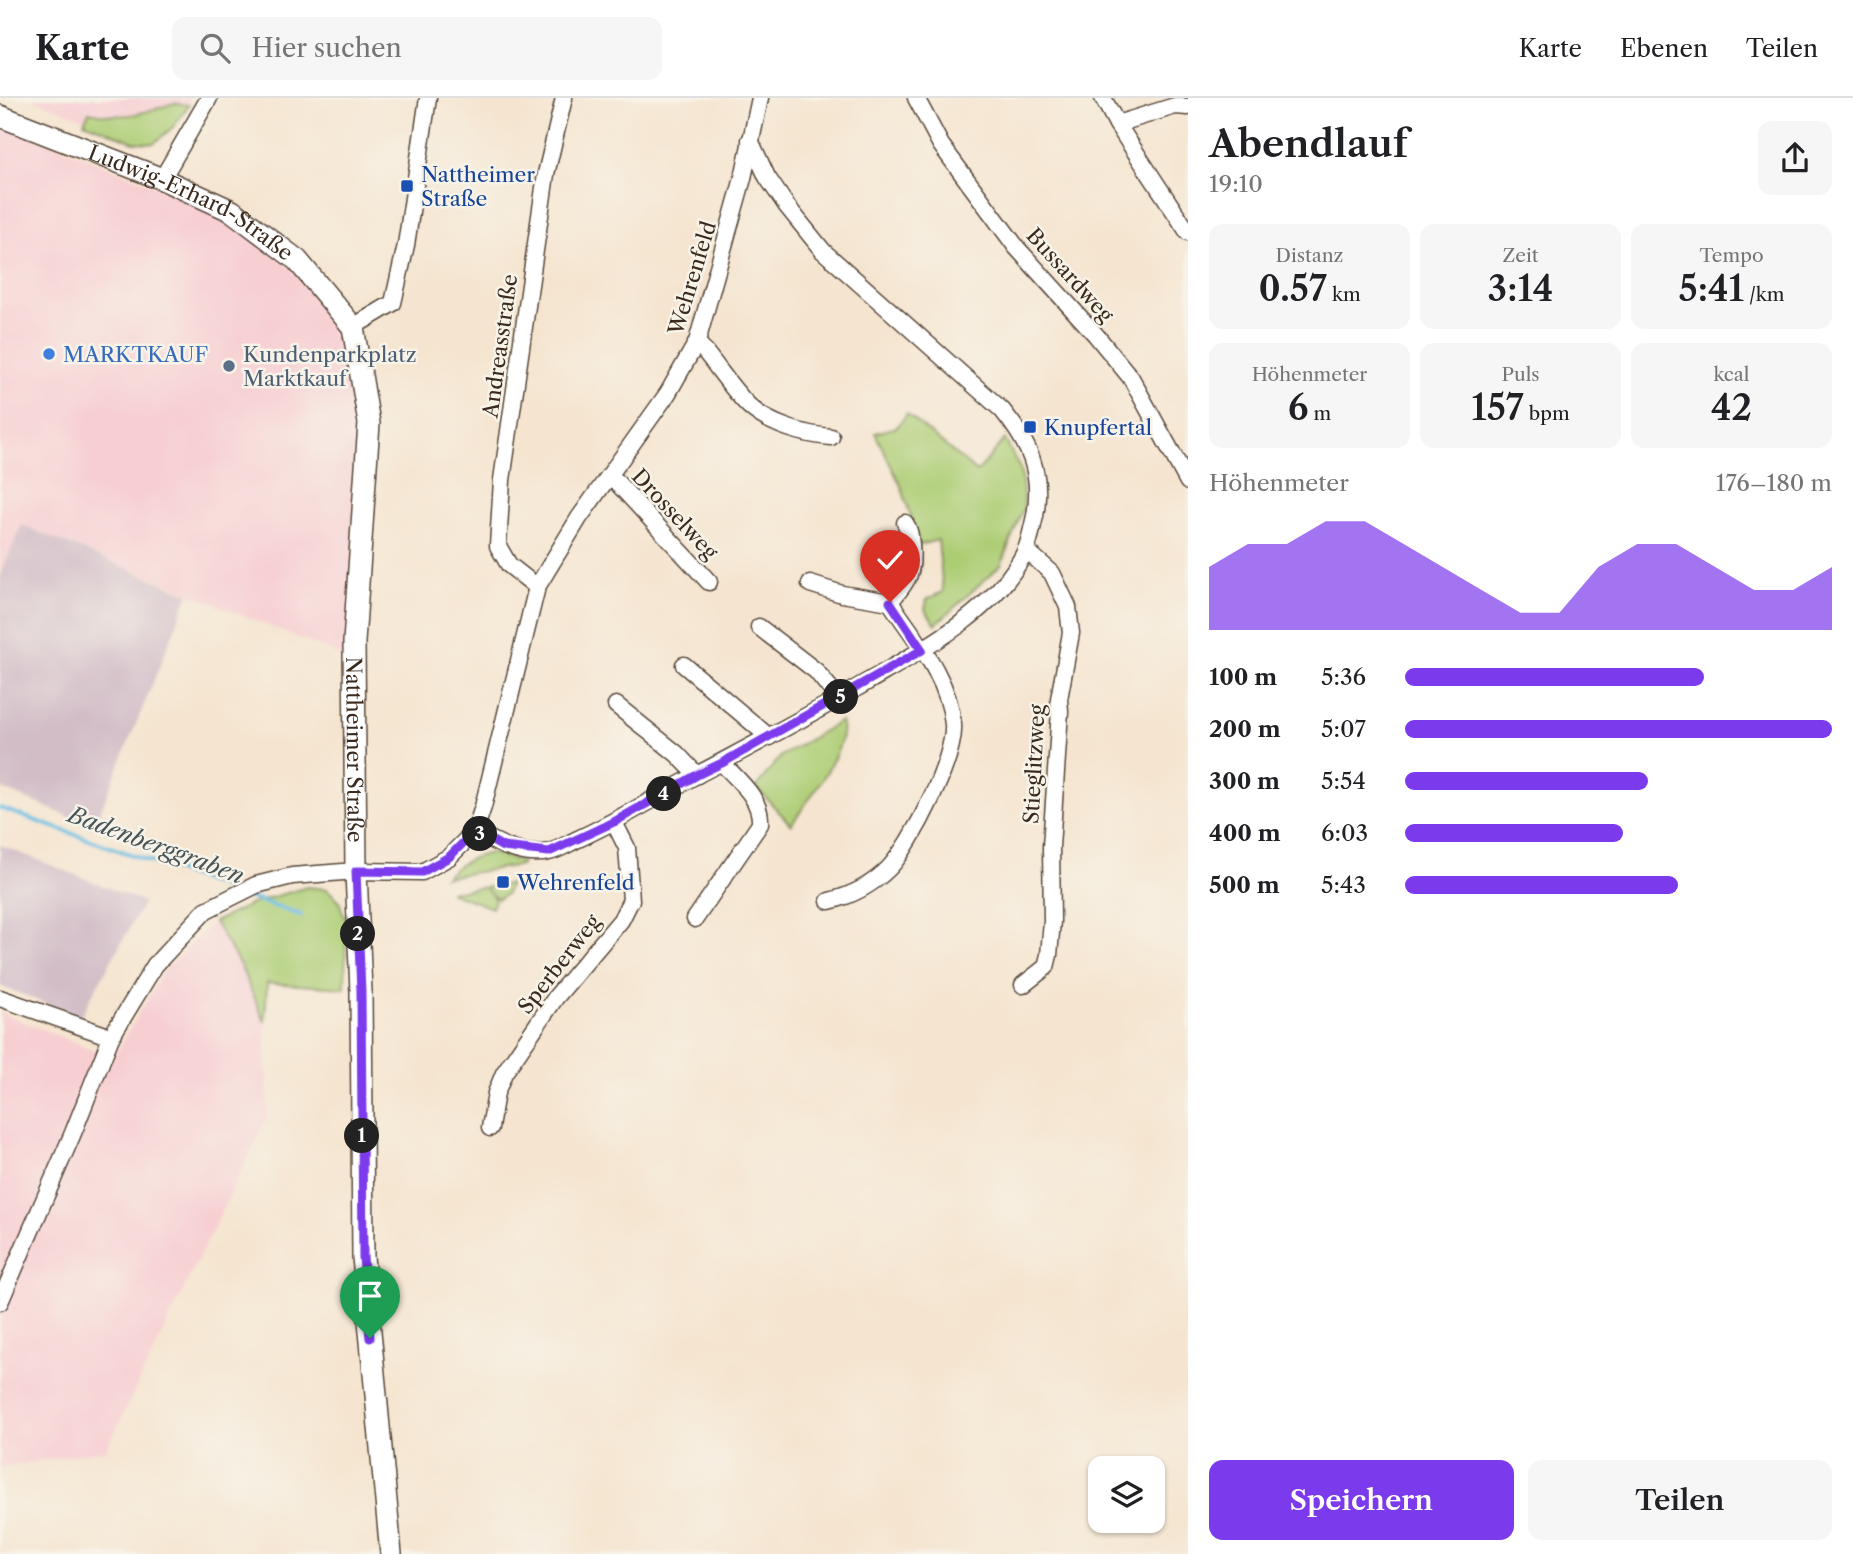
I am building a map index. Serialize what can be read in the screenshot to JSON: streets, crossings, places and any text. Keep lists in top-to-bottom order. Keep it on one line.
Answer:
{"streets":{"street":["Ludwig-Erhard-Straße","Bussardweg","Wehrenfeld","Andreasstraße","Drosselweg","Nattheimer Straße","Stieglitzweg","Sperberweg"]},"crossings":[["Ludwig-Erhard-Straße","Nattheimer Straße"],["Wehrenfeld","Andreasstraße"],["Wehrenfeld","Drosselweg"],["Wehrenfeld","Nattheimer Straße"]],"water":["Badenberggraben"],"places":{"transit":["Nattheimer Straße","Knupfertal","Wehrenfeld"],"other":["MARKTKAUF","Kundenparkplatz Marktkauf"]},"page":{"header":"Karte","search":"Hier suchen","nav":["Karte","Ebenen","Teilen"],"heading":["Abendlauf","19:10"],"stats":[["Distanz","0.57 km"],["Zeit","3:14"],["Tempo","5:41 /km"],["Höhenmeter","6 m"],["Puls","157 bpm"],["kcal","42"]],"chart":["Höhenmeter","176–180 m"],"list":[{"name":"100 m","note":"5:36"},{"name":"200 m","note":"5:07"},{"name":"300 m","note":"5:54"},{"name":"400 m","note":"6:03"},{"name":"500 m","note":"5:43"}],"pins":["5","4","3","2","1"],"buttons":["Speichern","Teilen"]}}
